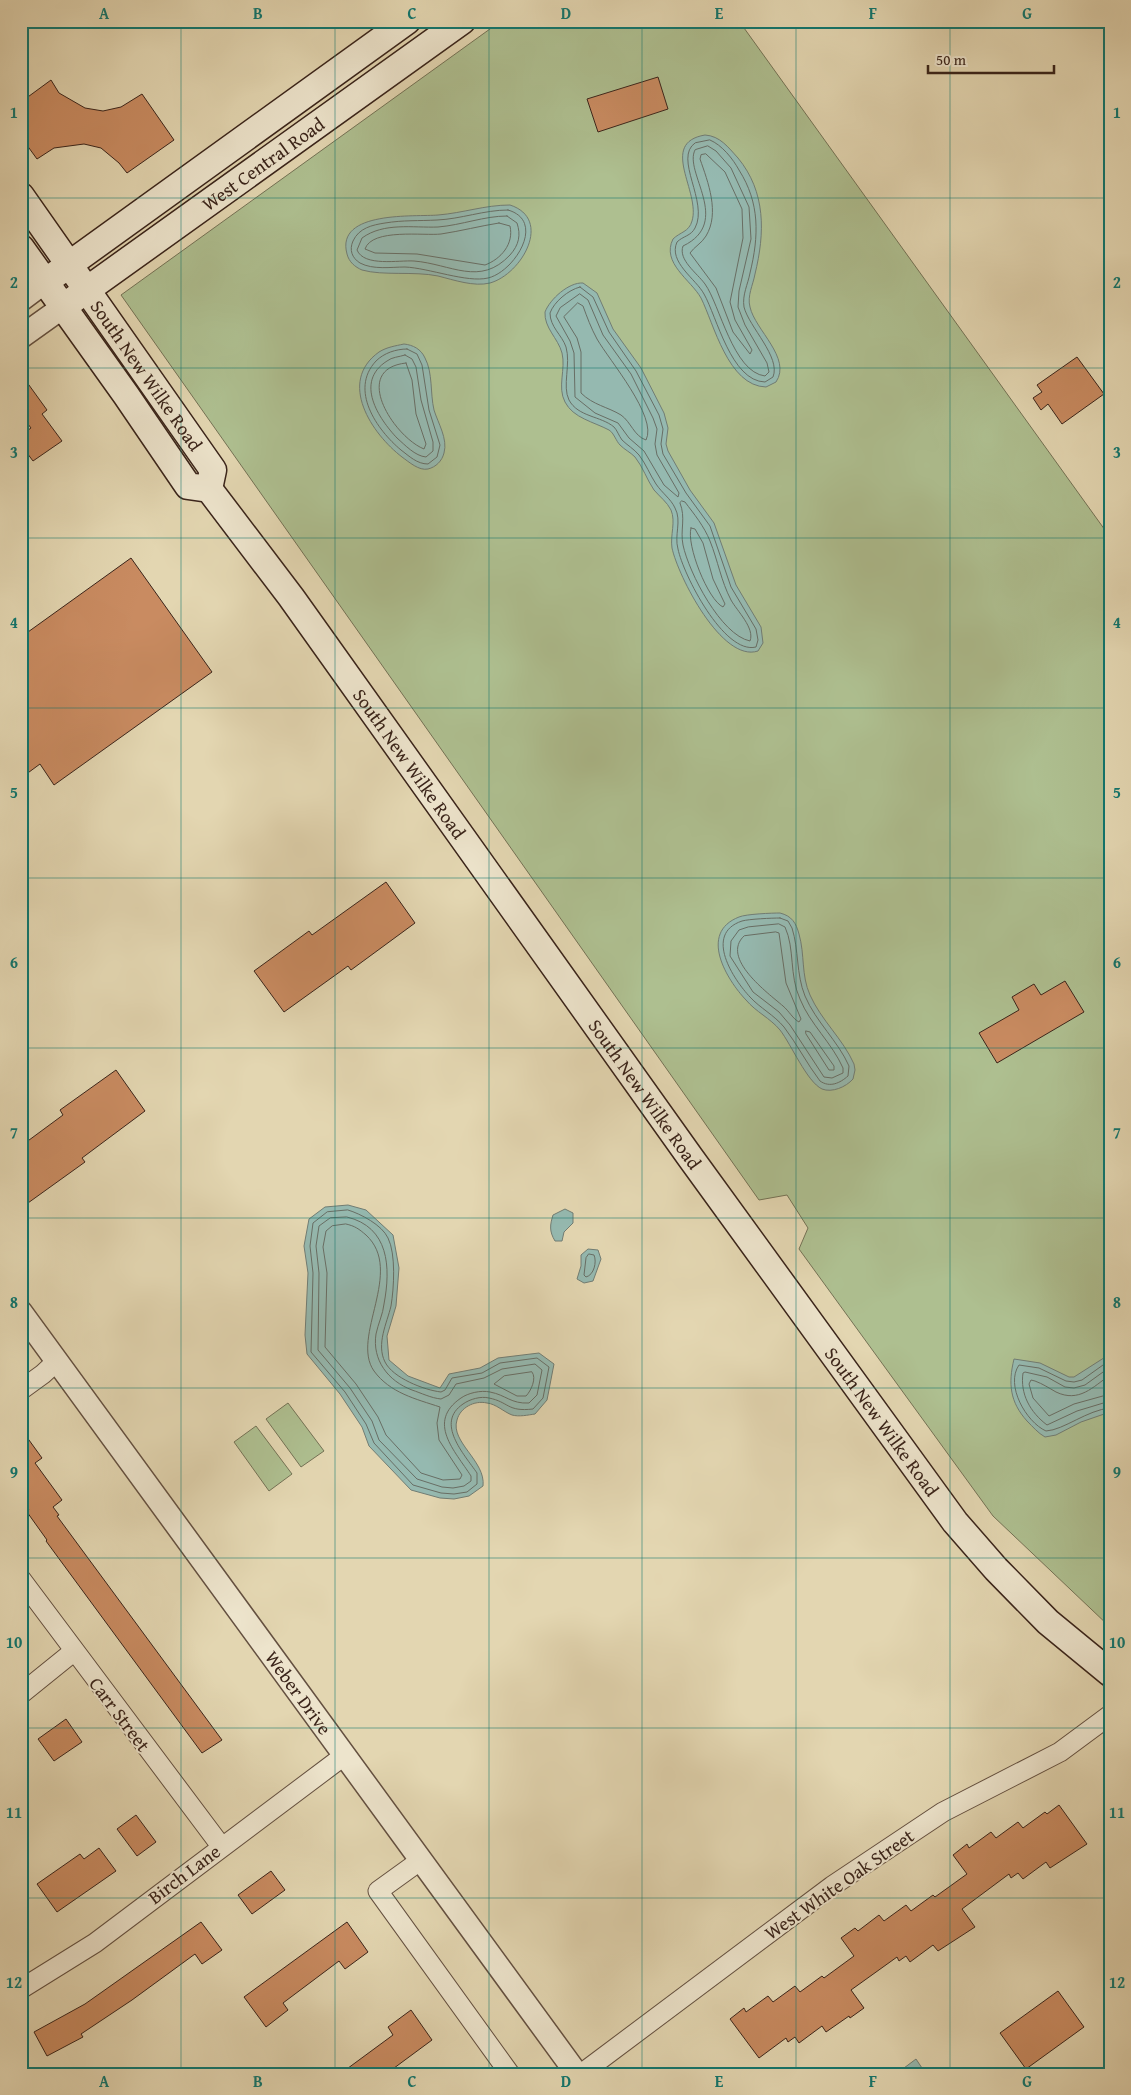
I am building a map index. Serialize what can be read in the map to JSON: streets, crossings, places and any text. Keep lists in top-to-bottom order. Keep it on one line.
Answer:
{"streets":{"main road":["West Central Road","South New Wilke Road"],"street":["Weber Drive","Carr Street","Birch Lane","West White Oak Street"]},"crossings":[["West Central Road","South New Wilke Road"],["Weber Drive","Birch Lane"],["Carr Street","Birch Lane"]],"scale_bar":"50 m","grid":{"columns":["A","B","C","D","E","F","G"],"rows":["1","2","3","4","5","6","7","8","9","10","11","12"]}}
